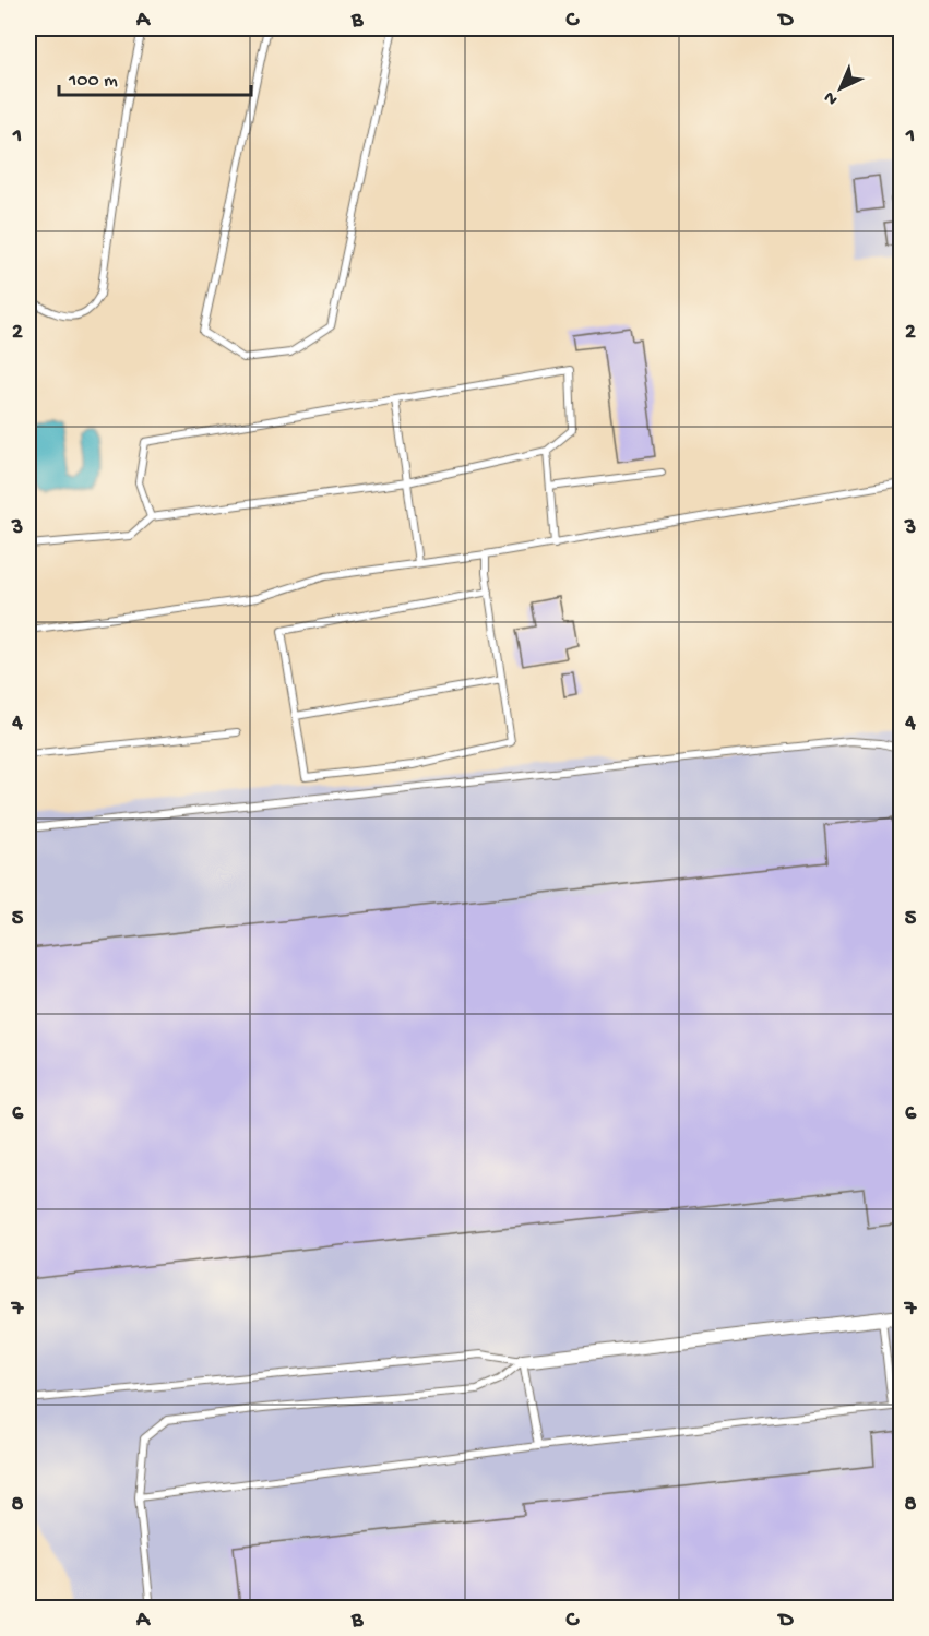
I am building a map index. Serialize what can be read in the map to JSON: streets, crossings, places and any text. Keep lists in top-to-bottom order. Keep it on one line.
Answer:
{"scale_bar":"100 m","north":"bottom left","grid":{"columns":["A","B","C","D"],"rows":["1","2","3","4","5","6","7","8"]}}
